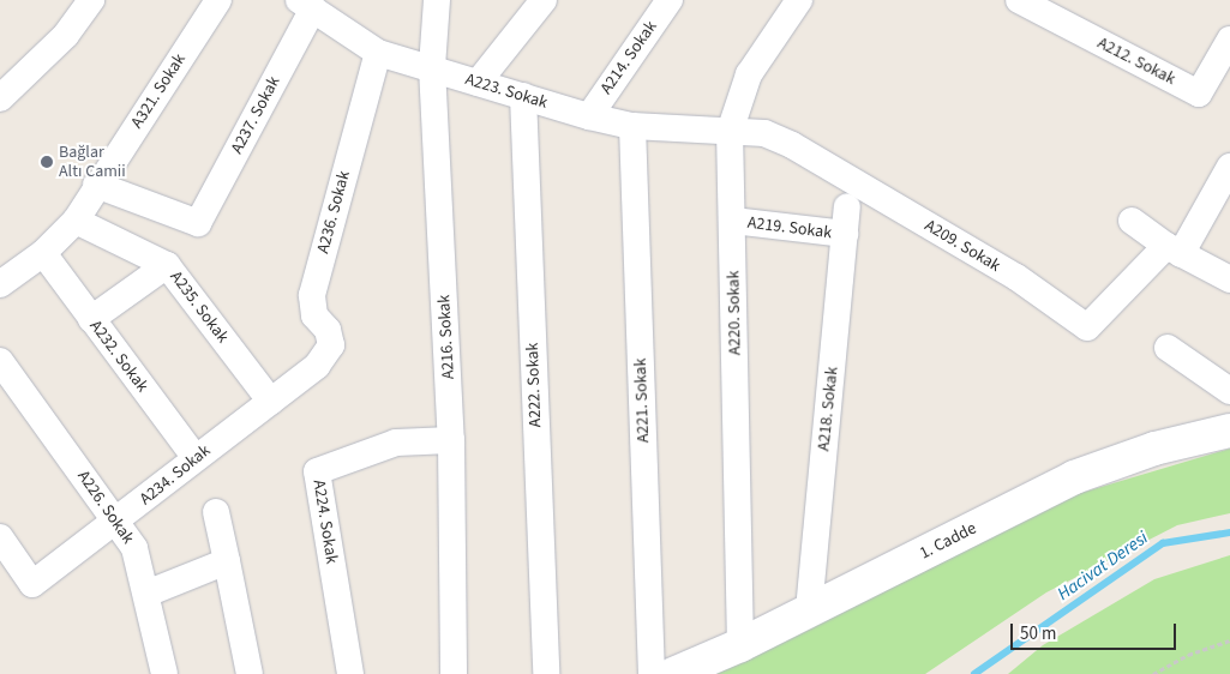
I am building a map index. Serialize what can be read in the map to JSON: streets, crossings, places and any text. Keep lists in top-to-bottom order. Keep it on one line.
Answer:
{"streets":{"main road":["1. Cadde"],"street":["A214. Sokak","A212. Sokak","A321. Sokak","A223. Sokak","A237. Sokak","A236. Sokak","A219. Sokak","A209. Sokak","A235. Sokak","A220. Sokak","A216. Sokak","A232. Sokak","A222. Sokak","A221. Sokak","A218. Sokak","A234. Sokak","A226. Sokak","A224. Sokak"]},"crossings":[["A214. Sokak","A223. Sokak"],["A321. Sokak","A237. Sokak"],["A321. Sokak","A235. Sokak"],["A321. Sokak","A232. Sokak"],["A223. Sokak","A237. Sokak"],["A223. Sokak","A236. Sokak"],["A223. Sokak","A209. Sokak"],["A223. Sokak","A220. Sokak"],["A223. Sokak","A216. Sokak"],["A223. Sokak","A222. Sokak"],["A223. Sokak","A221. Sokak"],["A236. Sokak","A234. Sokak"],["A219. Sokak","A220. Sokak"],["A219. Sokak","A218. Sokak"],["A209. Sokak","A220. Sokak"],["A235. Sokak","A234. Sokak"],["A220. Sokak","1. Cadde"],["A216. Sokak","A224. Sokak"],["A232. Sokak","A234. Sokak"],["A218. Sokak","1. Cadde"],["A234. Sokak","A226. Sokak"]],"water":["Hacivat Deresi"],"places":["Bağlar Altı Camii"],"scale_bar":"50 m"}
